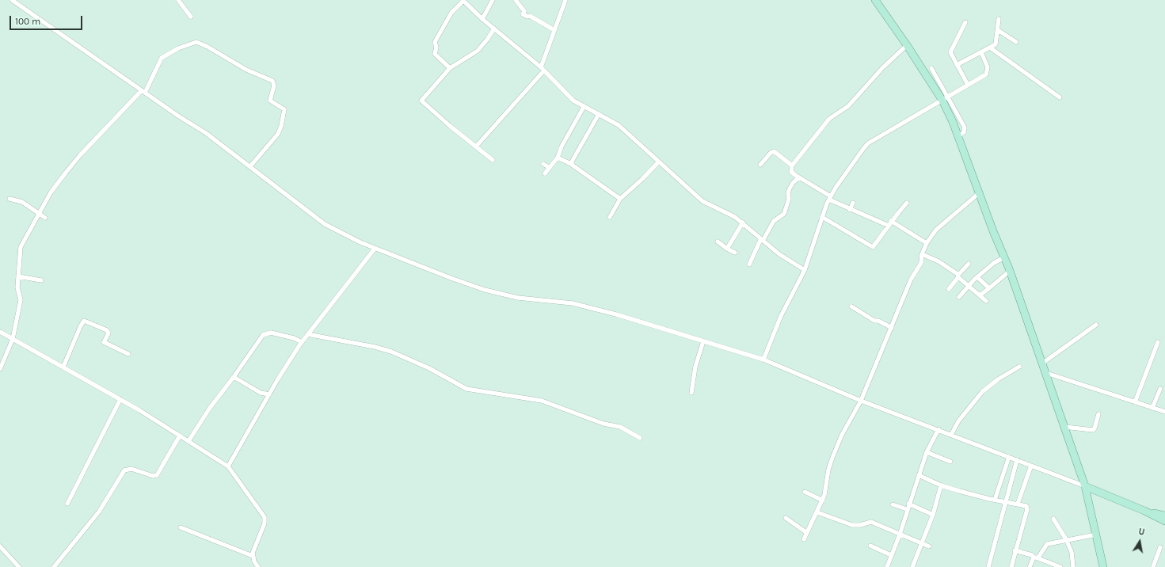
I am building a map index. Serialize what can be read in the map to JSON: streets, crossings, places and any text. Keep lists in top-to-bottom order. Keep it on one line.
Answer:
{"scale_bar":"100 m","north":"top"}
